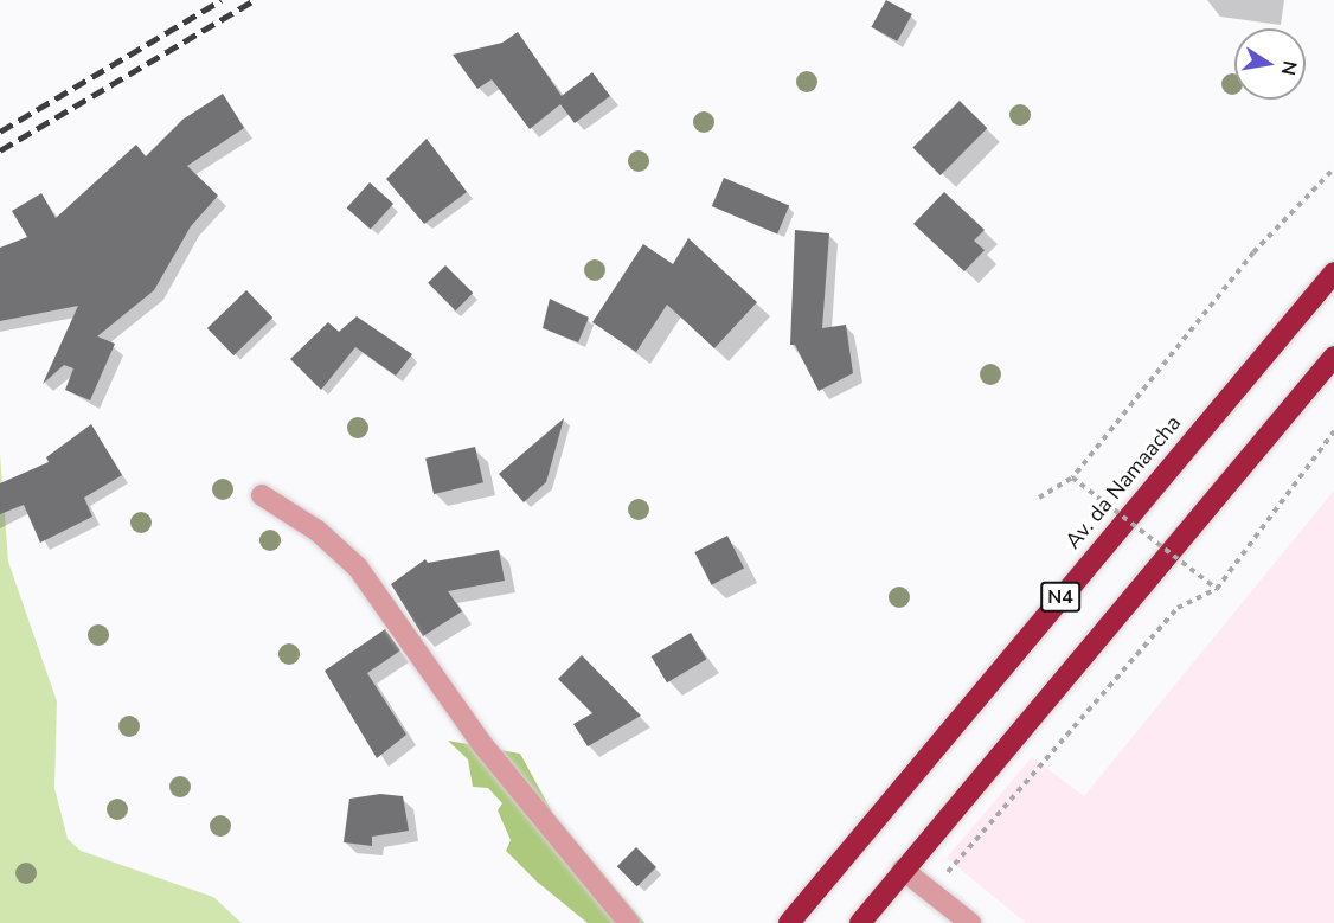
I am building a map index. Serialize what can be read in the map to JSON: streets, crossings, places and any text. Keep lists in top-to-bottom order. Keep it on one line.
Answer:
{"streets":{"highway":["Av. da Namaacha","N4"]},"north":"right"}
